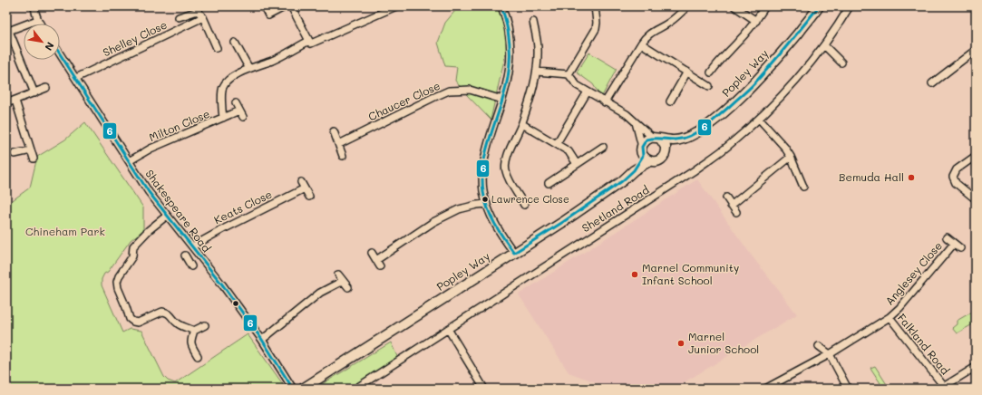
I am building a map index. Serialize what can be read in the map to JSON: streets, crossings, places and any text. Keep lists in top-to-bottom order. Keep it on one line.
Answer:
{"streets":{"street":["Shelley Close","Popley Way","Chaucer Close","Milton Close","Keats Close","Shetland Road","Shakespeare Road","Anglesey Close","Falkland Road"]},"crossings":[["Shelley Close","Shakespeare Road"],["Milton Close","Shakespeare Road"],["Keats Close","Shakespeare Road"],["Anglesey Close","Falkland Road"]],"parks":["Chineham Park"],"places":["Bemuda Hall","Lawrence Close","Marnel Community Infant School","Marnel Junior School"],"lines":["transit line 6"],"north":"bottom right"}
